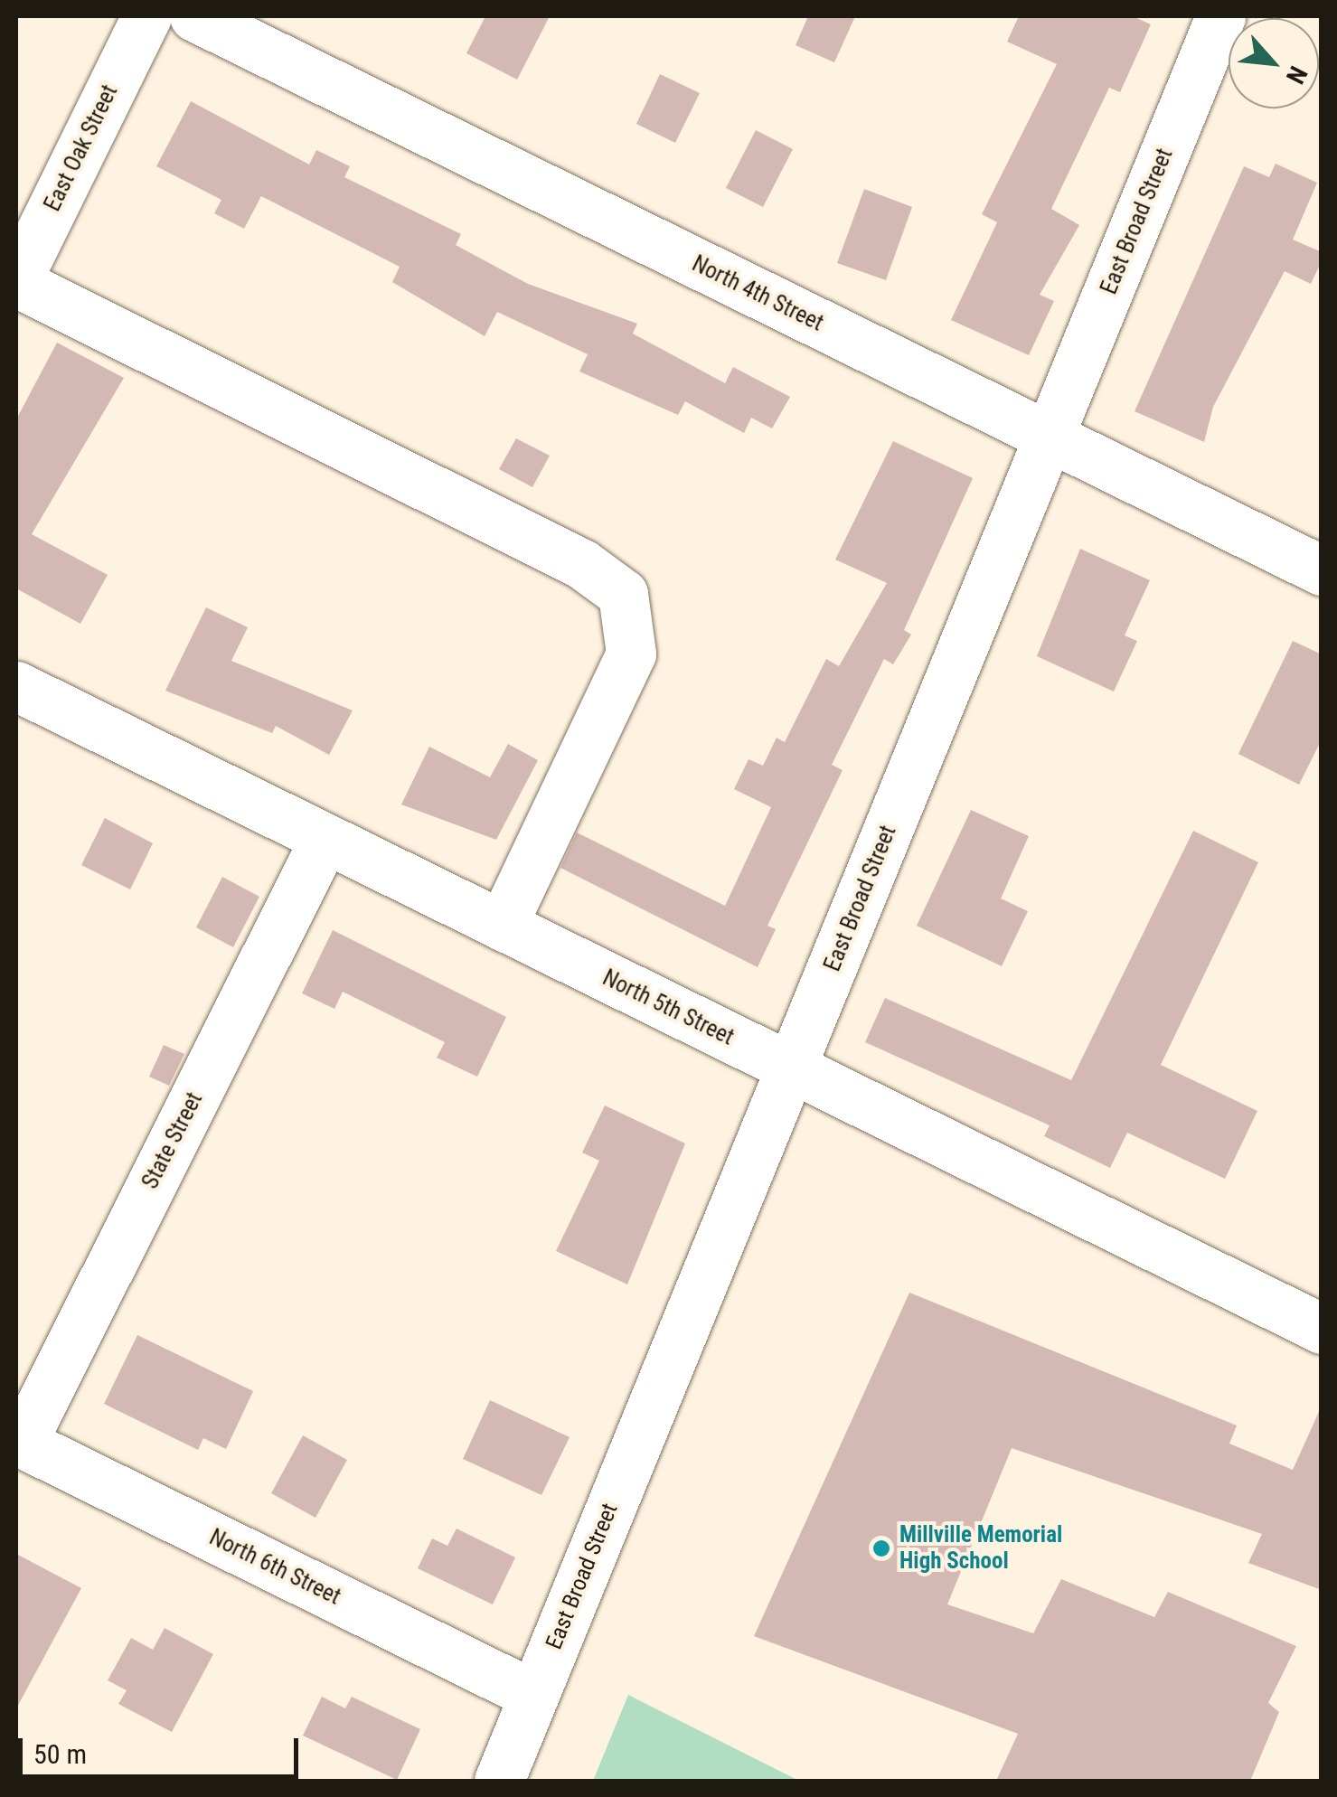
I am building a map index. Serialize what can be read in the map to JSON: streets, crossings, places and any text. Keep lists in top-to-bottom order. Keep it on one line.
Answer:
{"streets":{"street":["East Oak Street","East Broad Street","North 4th Street","North 5th Street","State Street","North 6th Street"]},"crossings":[["East Broad Street","North 4th Street"],["East Broad Street","North 5th Street"],["East Broad Street","North 6th Street"],["North 5th Street","State Street"],["State Street","North 6th Street"]],"places":["Millville Memorial High School"],"scale_bar":"50 m","north":"bottom right"}
